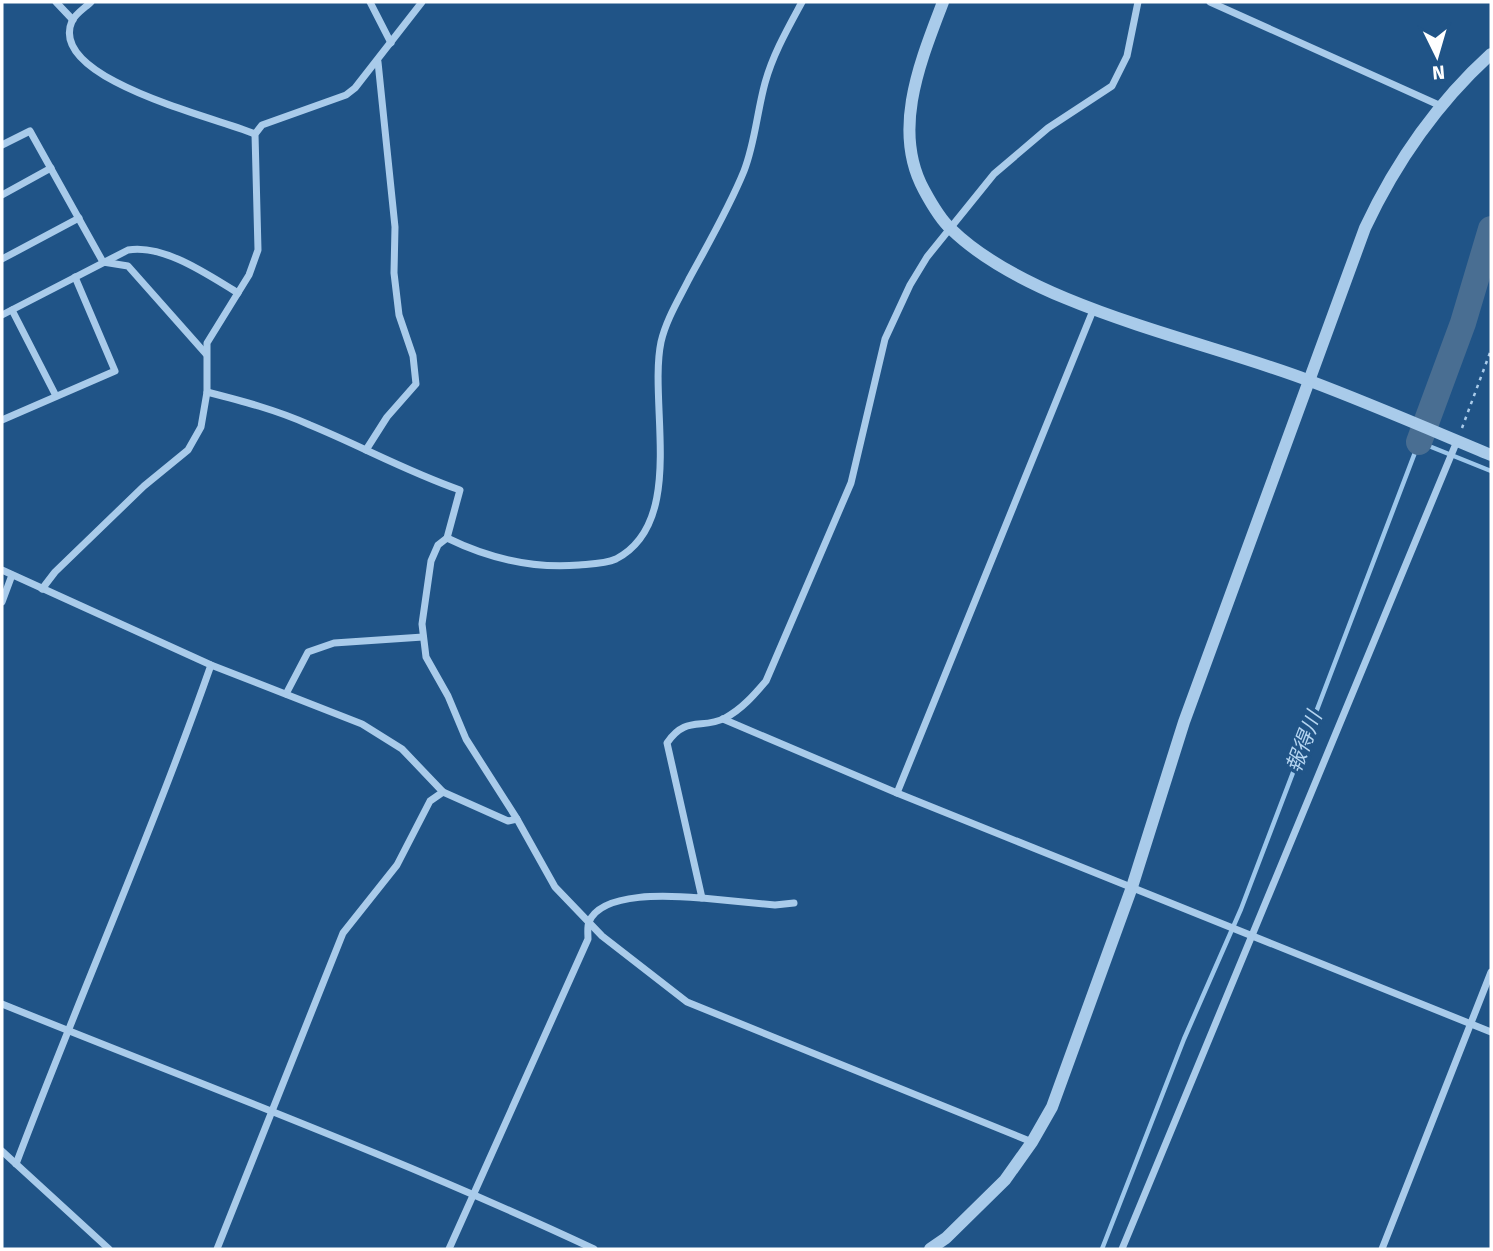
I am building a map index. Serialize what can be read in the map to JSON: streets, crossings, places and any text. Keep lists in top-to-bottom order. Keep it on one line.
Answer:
{"water":["報得川"],"north":"bottom"}
